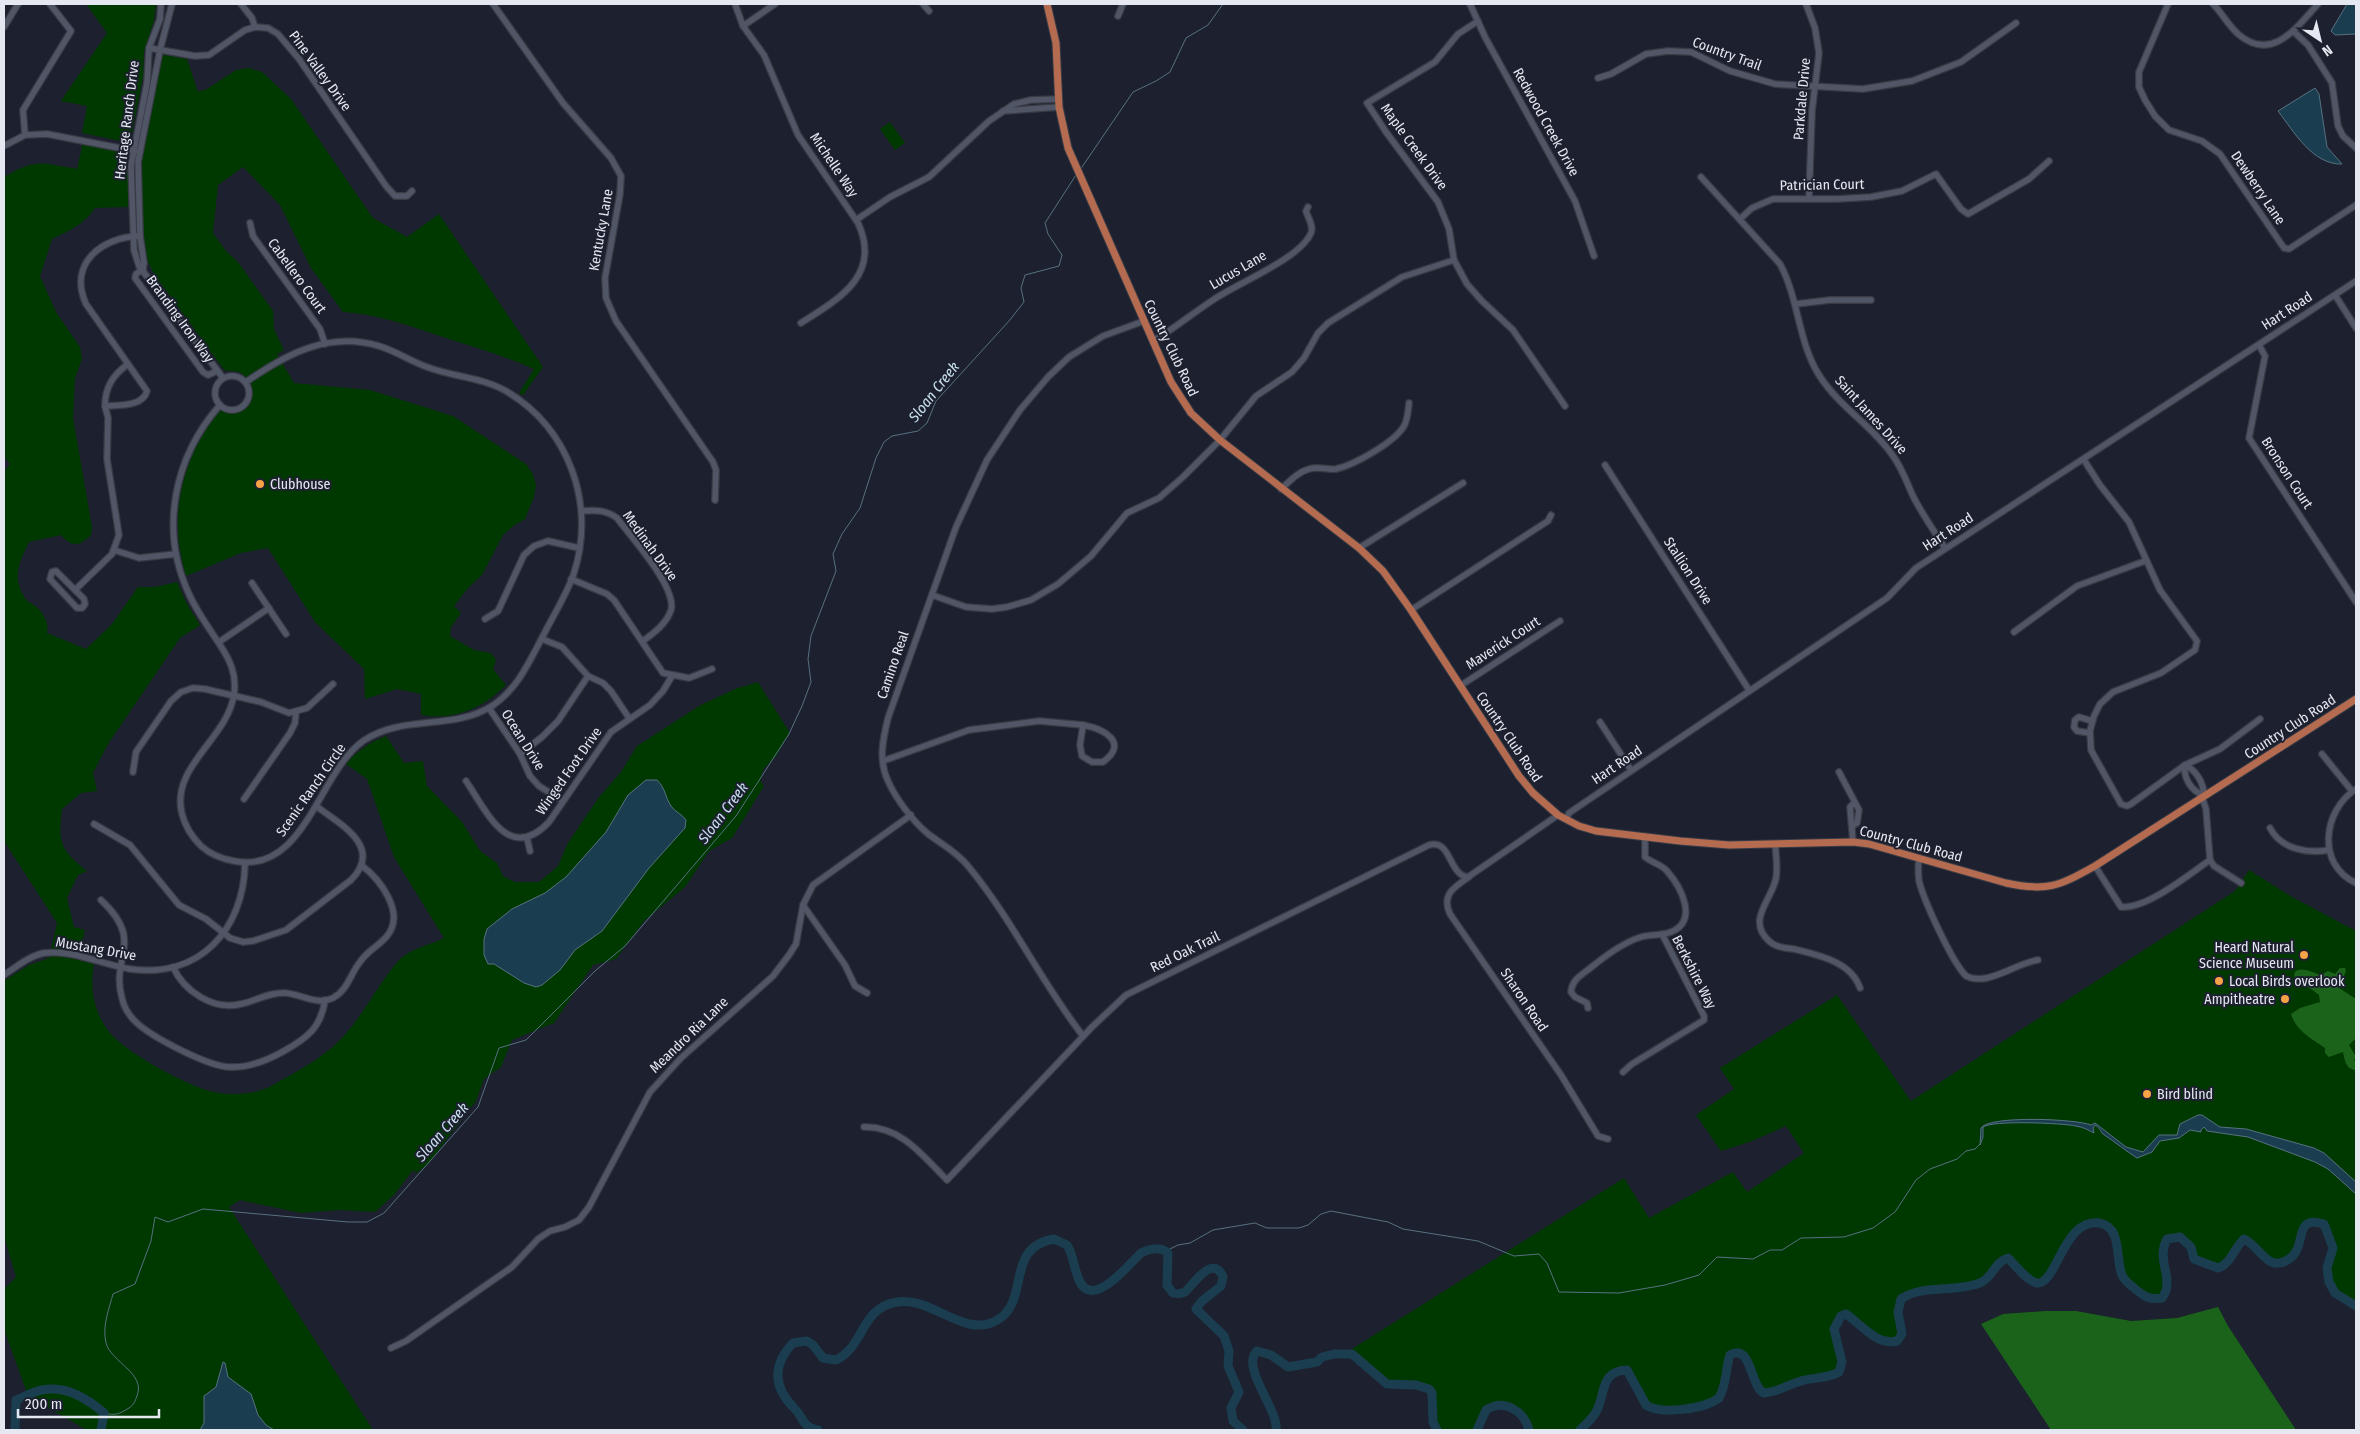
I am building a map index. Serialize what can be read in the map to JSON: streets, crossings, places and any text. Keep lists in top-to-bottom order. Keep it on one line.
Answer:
{"streets":{"main road":["Country Club Road"],"street":["Country Trail","Pine Valley Drive","Parkdale Drive","Heritage Ranch Drive","Redwood Creek Drive","Maple Creek Drive","Michelle Way","Patrician Court","Dewberry Lane","Kentucky Lane","Lucus Lane","Cabellero Court","Hart Road","Branding Iron Way","Saint James Drive","Bronson Court","Medinah Drive","Stallion Drive","Maverick Court","Camino Real","Ocean Drive","Winged Foot Drive","Scenic Ranch Circle","Mustang Drive","Red Oak Trail","Berkshire Way","Sharon Road","Meandro Ria Lane"]},"crossings":[["Country Trail","Parkdale Drive"],["Parkdale Drive","Patrician Court"],["Heritage Ranch Drive","Branding Iron Way"],["Redwood Creek Drive","Maple Creek Drive"],["Patrician Court","Saint James Drive"],["Lucus Lane","Country Club Road"],["Cabellero Court","Scenic Ranch Circle"],["Hart Road","Country Club Road"],["Hart Road","Saint James Drive"],["Hart Road","Bronson Court"],["Hart Road","Stallion Drive"],["Country Club Road","Maverick Court"],["Country Club Road","Camino Real"],["Medinah Drive","Scenic Ranch Circle"],["Camino Real","Red Oak Trail"],["Camino Real","Meandro Ria Lane"],["Ocean Drive","Winged Foot Drive"],["Ocean Drive","Scenic Ranch Circle"],["Scenic Ranch Circle","Mustang Drive"],["Red Oak Trail","Sharon Road"]],"water":["Sloan Creek"],"places":["Clubhouse","Heard Natural Science Museum","Local Birds overlook","Ampitheatre","Bird blind"],"scale_bar":"200 m","north":"bottom right"}
